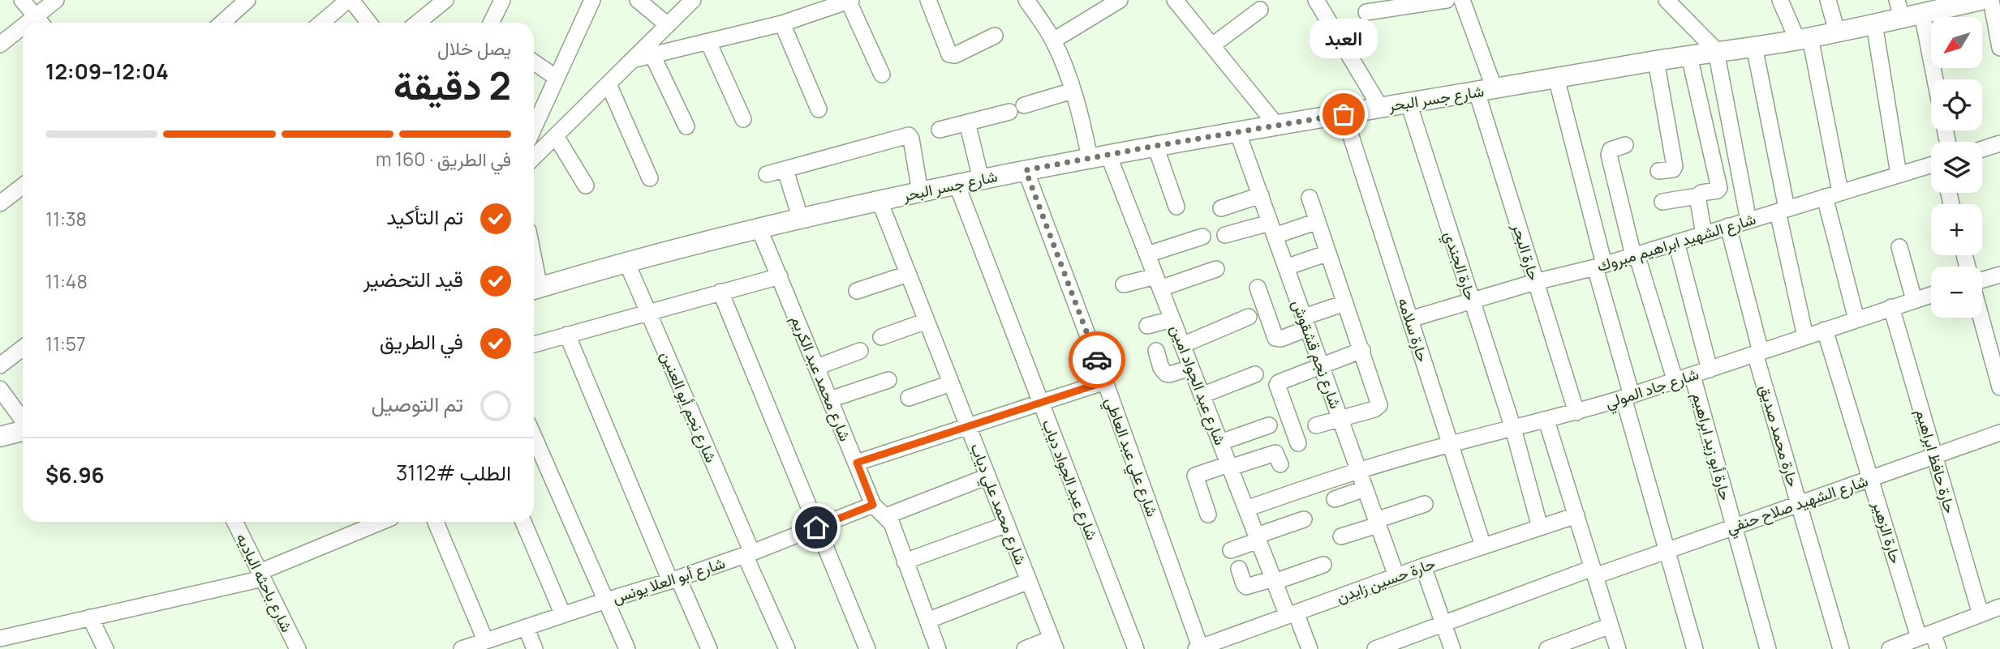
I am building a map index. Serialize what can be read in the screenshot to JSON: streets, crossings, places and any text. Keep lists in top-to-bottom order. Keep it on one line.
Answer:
{"streets":{"main road":["شارع جسر البحر"],"street":["شارع الشهيد ابراهيم مبروك","حارة البحر","حارة الجندي","حارة سلامه","شارع نجم قشقوش","شارع محمد عبد الكريم","شارع عبد الجواد امين","شارع جاد المولي","شارع نجم أبو العنين","حارة محمد صديق","حارة أبو زيد ابراهيم","شارع علي عبد العاطي","حارة حافظ ابراهيم","شارع عبد الجواد دياب","شارع محمد علي دياب","شارع الشهيد صلاح حنفي","حارة الزهير","شارع أبو العلا يونس","حارة حسين زايدن","شارع باحثه الباديه"]},"crossings":[["شارع جسر البحر","حارة البحر"],["شارع جسر البحر","حارة الجندي"],["شارع جسر البحر","حارة سلامه"],["شارع جسر البحر","شارع نجم قشقوش"],["شارع جسر البحر","شارع محمد عبد الكريم"],["شارع جسر البحر","شارع عبد الجواد امين"],["شارع جسر البحر","شارع نجم أبو العنين"],["شارع جسر البحر","شارع علي عبد العاطي"],["شارع جسر البحر","شارع عبد الجواد دياب"],["شارع جسر البحر","شارع محمد علي دياب"],["شارع الشهيد ابراهيم مبروك","حارة البحر"],["شارع الشهيد ابراهيم مبروك","حارة الجندي"],["شارع الشهيد ابراهيم مبروك","حارة سلامه"],["شارع الشهيد ابراهيم مبروك","حارة محمد صديق"],["حارة البحر","شارع جاد المولي"],["حارة الجندي","شارع جاد المولي"],["حارة الجندي","حارة حسين زايدن"],["حارة سلامه","شارع جاد المولي"],["حارة سلامه","حارة حسين زايدن"],["شارع نجم قشقوش","شارع جاد المولي"],["شارع نجم قشقوش","حارة حسين زايدن"],["شارع محمد عبد الكريم","شارع أبو العلا يونس"],["شارع عبد الجواد امين","شارع جاد المولي"],["شارع عبد الجواد امين","حارة حسين زايدن"],["شارع جاد المولي","حارة محمد صديق"],["شارع جاد المولي","حارة أبو زيد ابراهيم"],["شارع جاد المولي","حارة حافظ ابراهيم"],["شارع جاد المولي","حارة الزهير"],["شارع نجم أبو العنين","شارع أبو العلا يونس"],["حارة محمد صديق","شارع الشهيد صلاح حنفي"],["حارة أبو زيد ابراهيم","شارع الشهيد صلاح حنفي"],["شارع علي عبد العاطي","حارة حسين زايدن"],["حارة حافظ ابراهيم","شارع الشهيد صلاح حنفي"],["شارع الشهيد صلاح حنفي","حارة الزهير"]],"places":["العبد"],"north":"bottom left","page":{"map_buttons":["+","−"],"bubble":"العبد","heading":["2 دقيقة","يصل خلال","12:04–12:09"],"panel":["الطلب #3112","$6.96"],"bar":"في الطريق · 160 m","list":[["تم التأكيد","11:38"],["قيد التحضير","11:48"],["في الطريق","11:57"],"تم التوصيل"]}}
